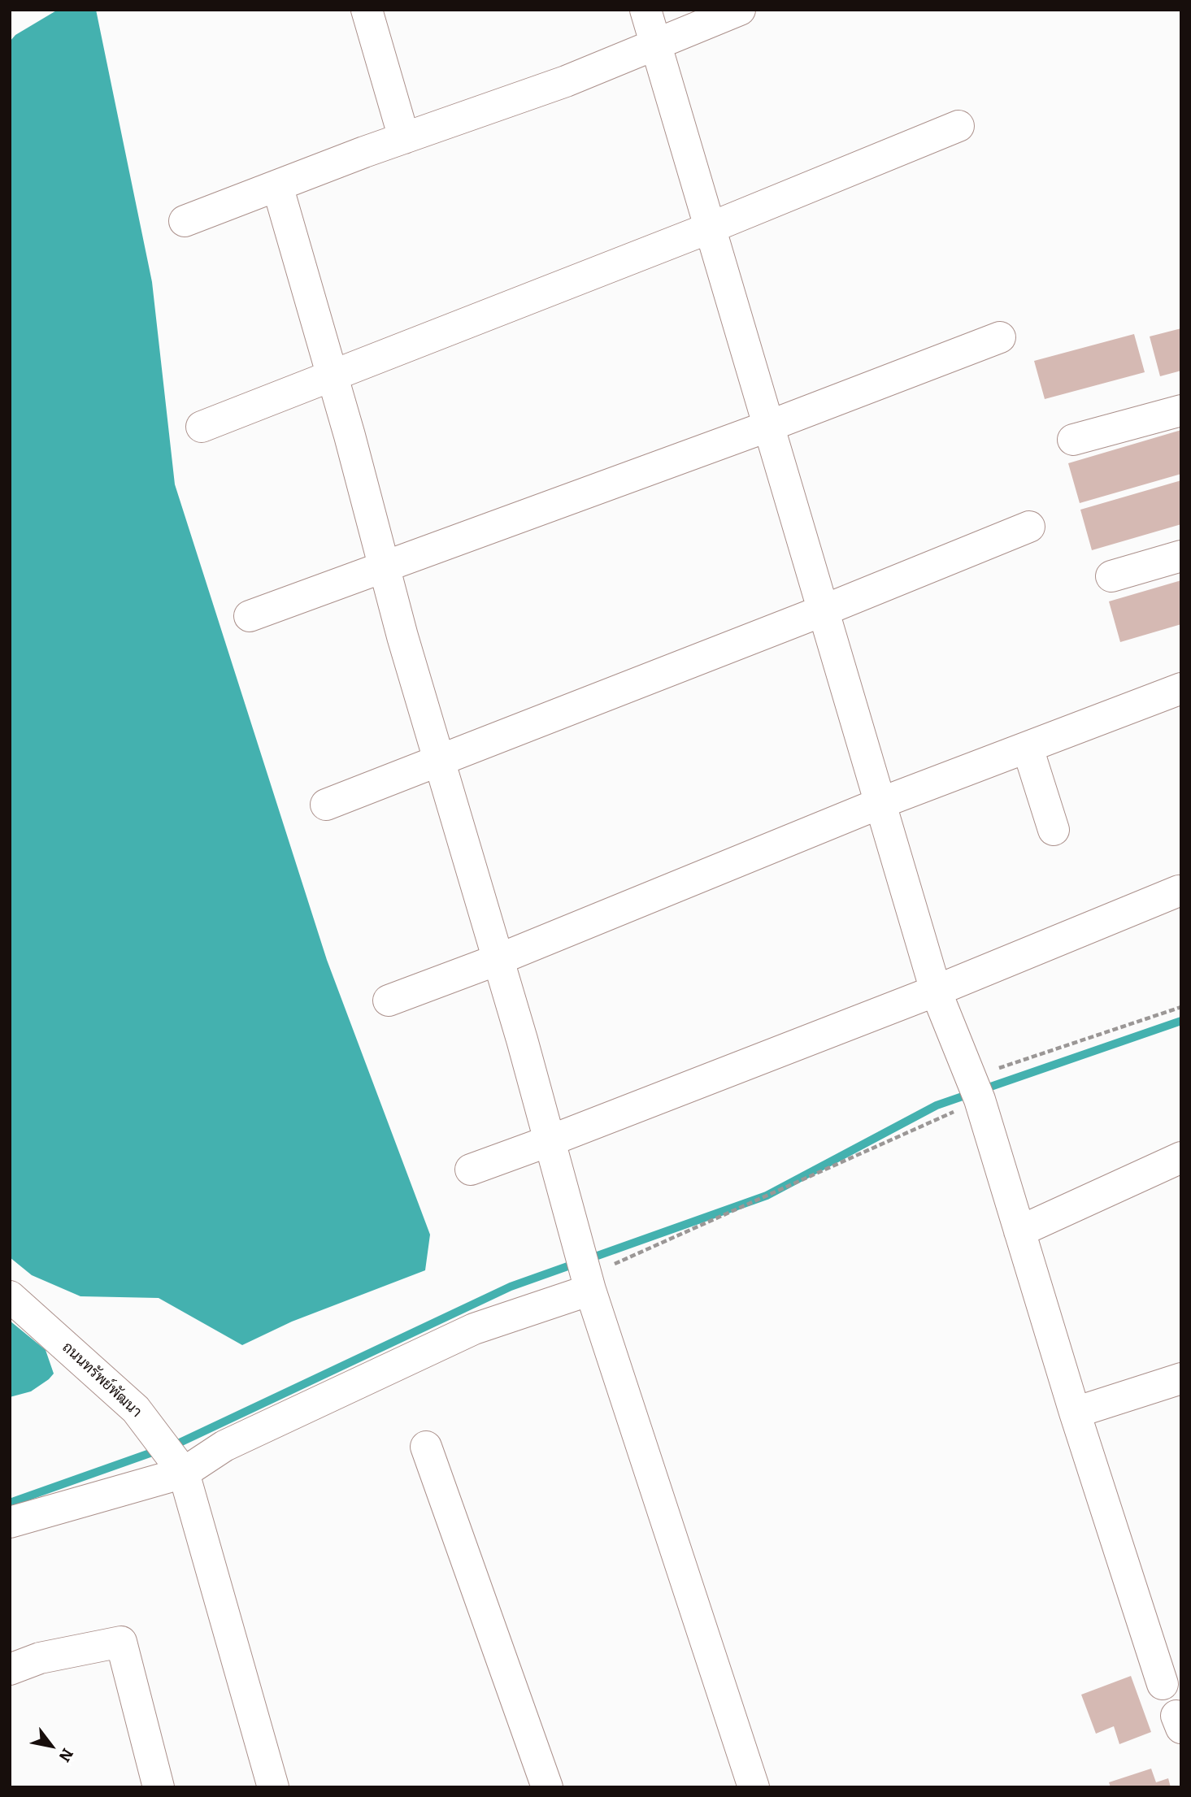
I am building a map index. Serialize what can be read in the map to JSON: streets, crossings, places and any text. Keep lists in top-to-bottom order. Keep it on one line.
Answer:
{"streets":{"street":["ถนนทรัพย์พัฒนา"]},"north":"bottom right"}
